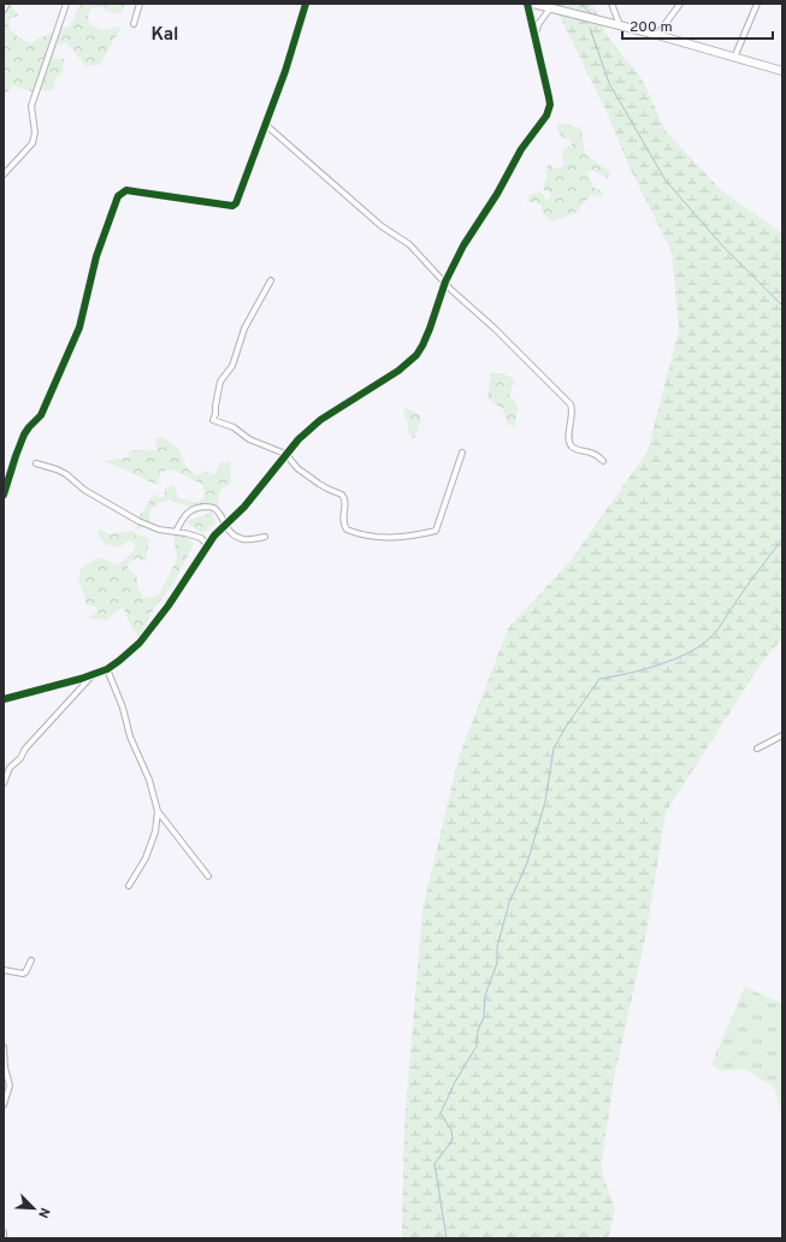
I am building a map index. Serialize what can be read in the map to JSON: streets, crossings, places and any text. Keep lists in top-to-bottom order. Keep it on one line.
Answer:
{"districts":["Kal"],"scale_bar":"200 m","north":"bottom right"}
